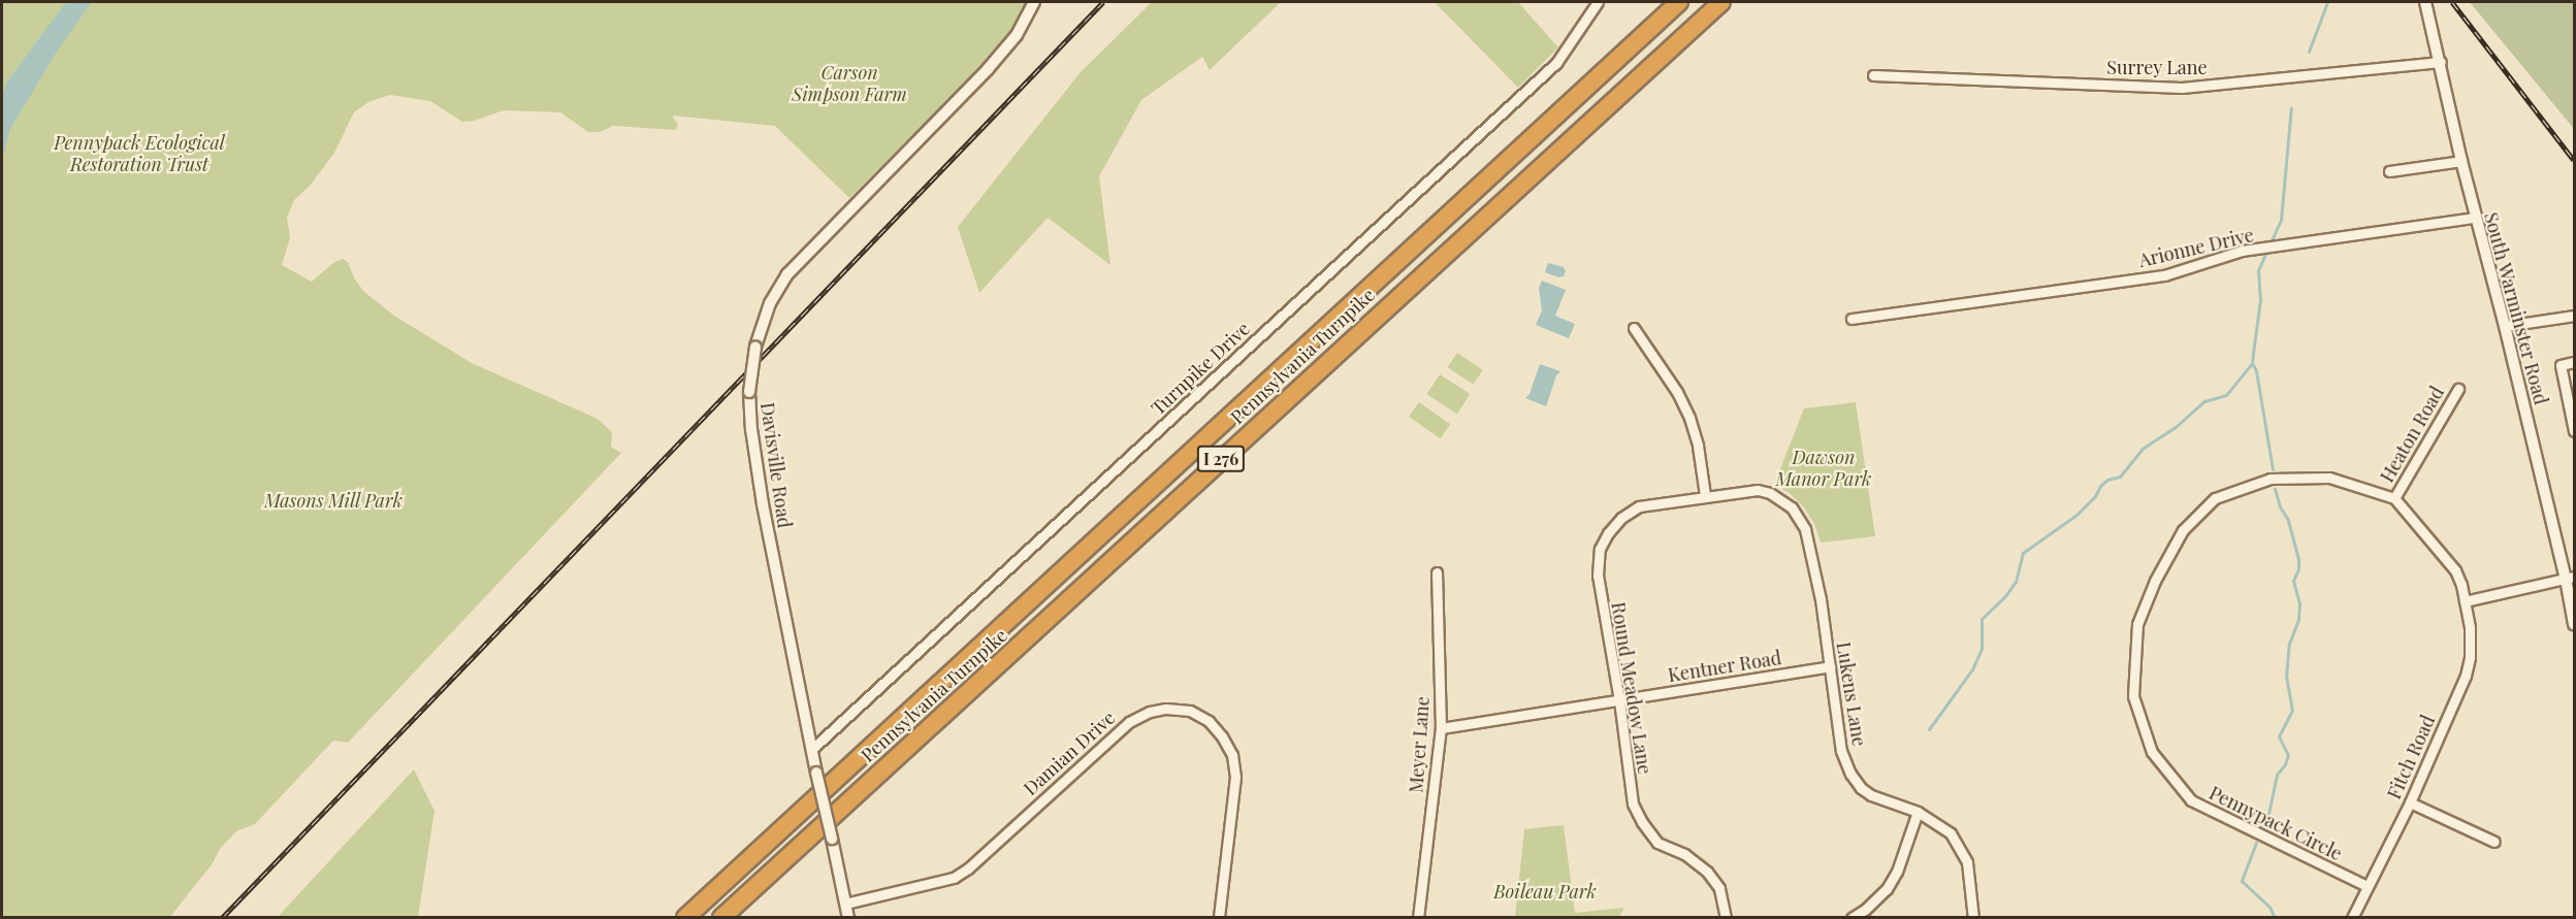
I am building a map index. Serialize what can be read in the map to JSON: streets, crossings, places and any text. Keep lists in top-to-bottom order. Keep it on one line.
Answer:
{"streets":{"highway":["Pennsylvania Turnpike","I 276"],"street":["Surrey Lane","Arionne Drive","South Warminster Road","Turnpike Drive","Heaton Road","Davisville Road","Kentner Road","Round Meadow Lane","Lukens Lane","Meyer Lane","Damian Drive","Fitch Road","Pennypack Circle"]},"crossings":[["Surrey Lane","South Warminster Road"],["Arionne Drive","South Warminster Road"],["Turnpike Drive","Davisville Road"],["Heaton Road","Pennypack Circle"],["Davisville Road","Damian Drive"],["Kentner Road","Round Meadow Lane"],["Kentner Road","Lukens Lane"],["Kentner Road","Meyer Lane"],["Round Meadow Lane","Lukens Lane"],["Fitch Road","Pennypack Circle"]],"parks":["Carson Simpson Farm","Pennypack Ecological Restoration Trust","Dawson Manor Park","Masons Mill Park","Boileau Park"]}
